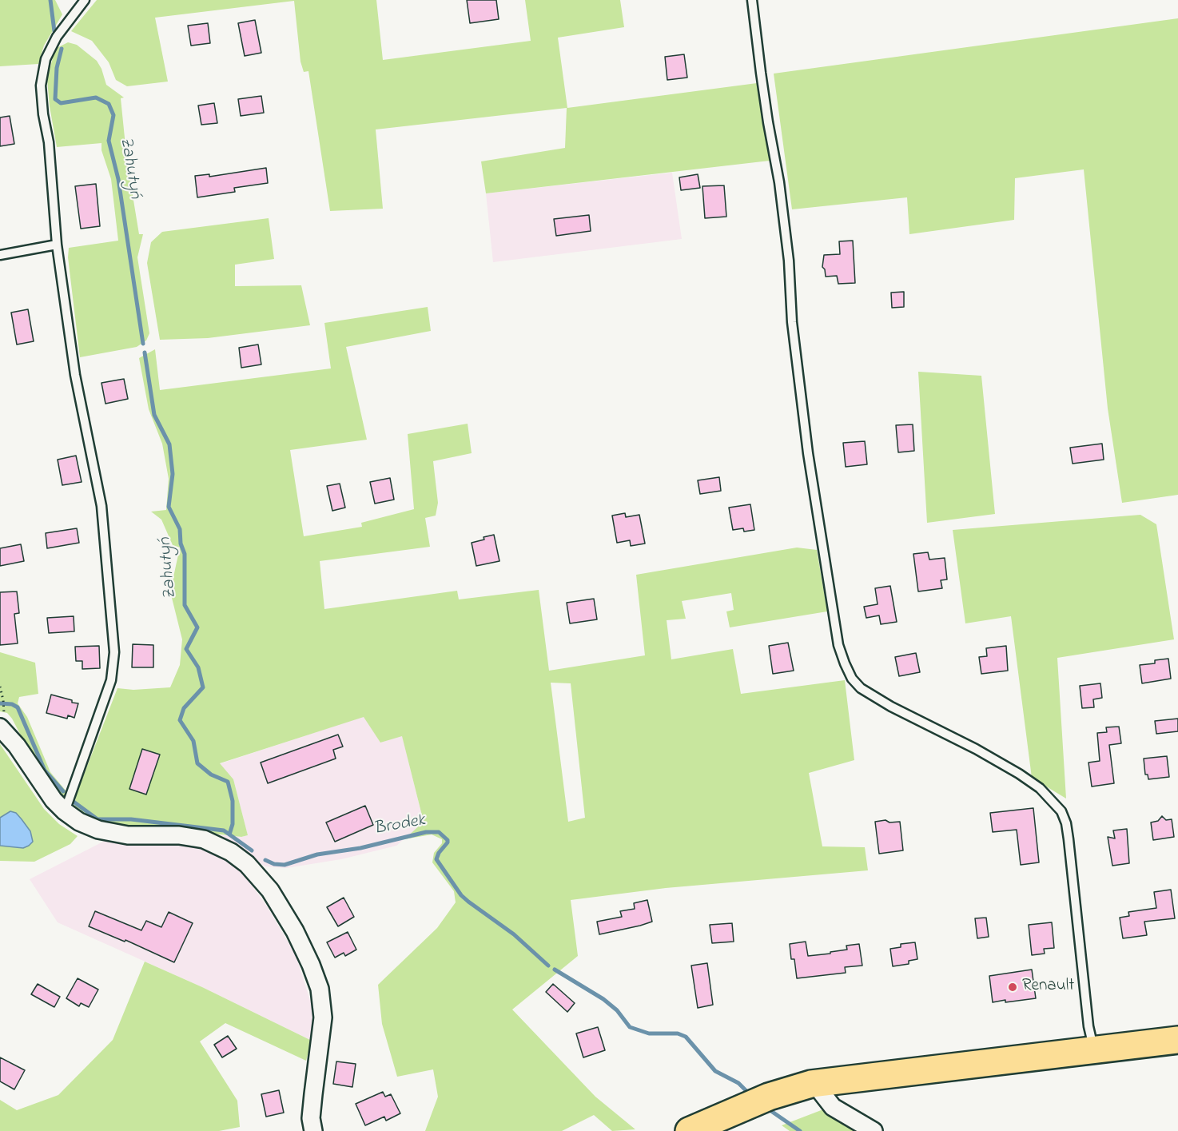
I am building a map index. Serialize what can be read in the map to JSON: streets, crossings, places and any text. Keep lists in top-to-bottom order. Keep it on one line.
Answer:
{"water":["Zahutyń","Brodek"],"places":["Renault"]}
